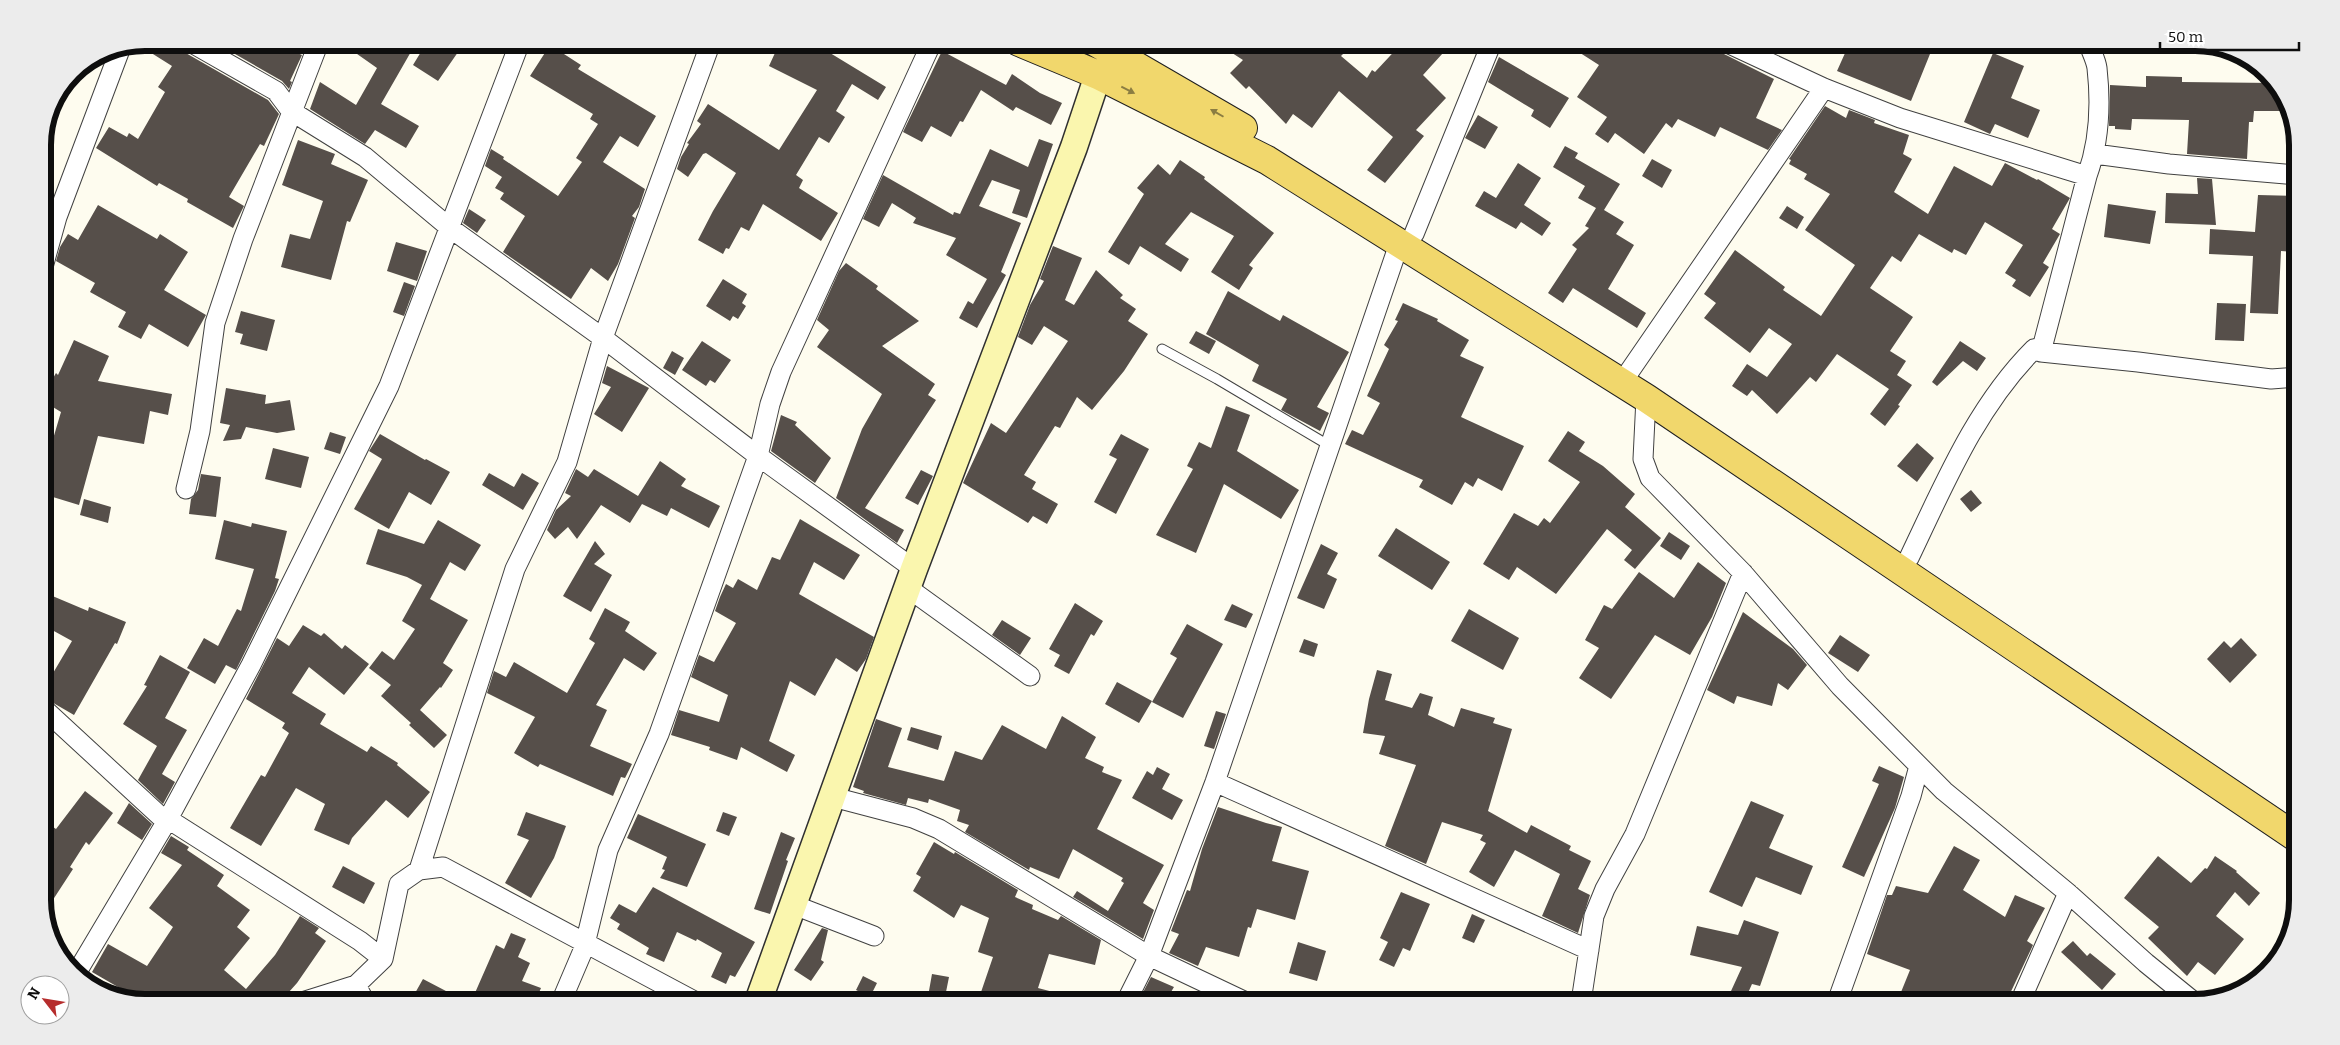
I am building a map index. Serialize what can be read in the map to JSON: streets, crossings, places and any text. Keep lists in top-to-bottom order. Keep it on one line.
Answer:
{"scale_bar":"50 m","north":"top left"}
